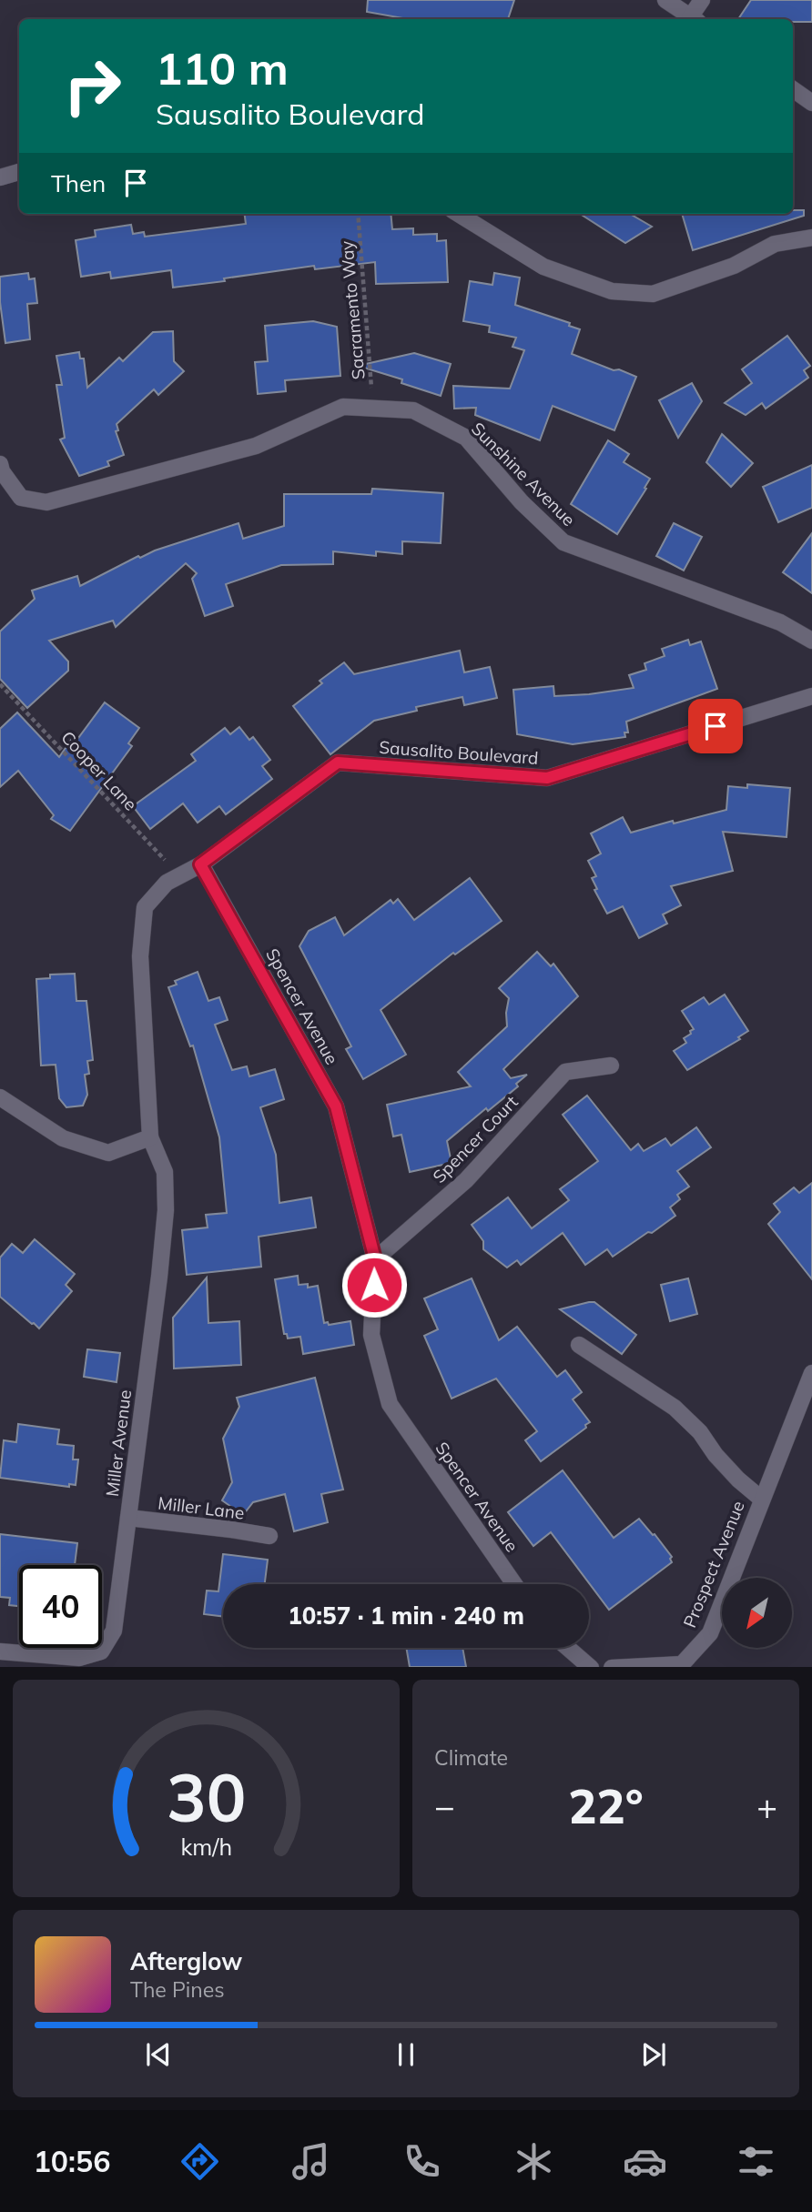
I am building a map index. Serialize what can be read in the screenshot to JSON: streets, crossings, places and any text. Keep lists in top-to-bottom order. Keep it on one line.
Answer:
{"streets":{"street":["Sunshine Avenue","Sausalito Boulevard","Spencer Avenue","Spencer Court","Miller Avenue","Miller Lane","Prospect Avenue"],"path":["Sacramento Way","Cooper Lane"]},"crossings":[["Sacramento Way","Sunshine Avenue"],["Sausalito Boulevard","Spencer Avenue"],["Spencer Avenue","Spencer Court"],["Miller Avenue","Miller Lane"]],"north":"bottom left","page":{"turn":["110 m","Sausalito Boulevard"],"then":"Then","limit":"40","trip":"10:57 · 1 min · 240 m","tile":"Climate","heat":["−","22°","+"],"song":["Afterglow","The Pines"],"tabs":"10:56","gauge":["30","km/h"]}}
